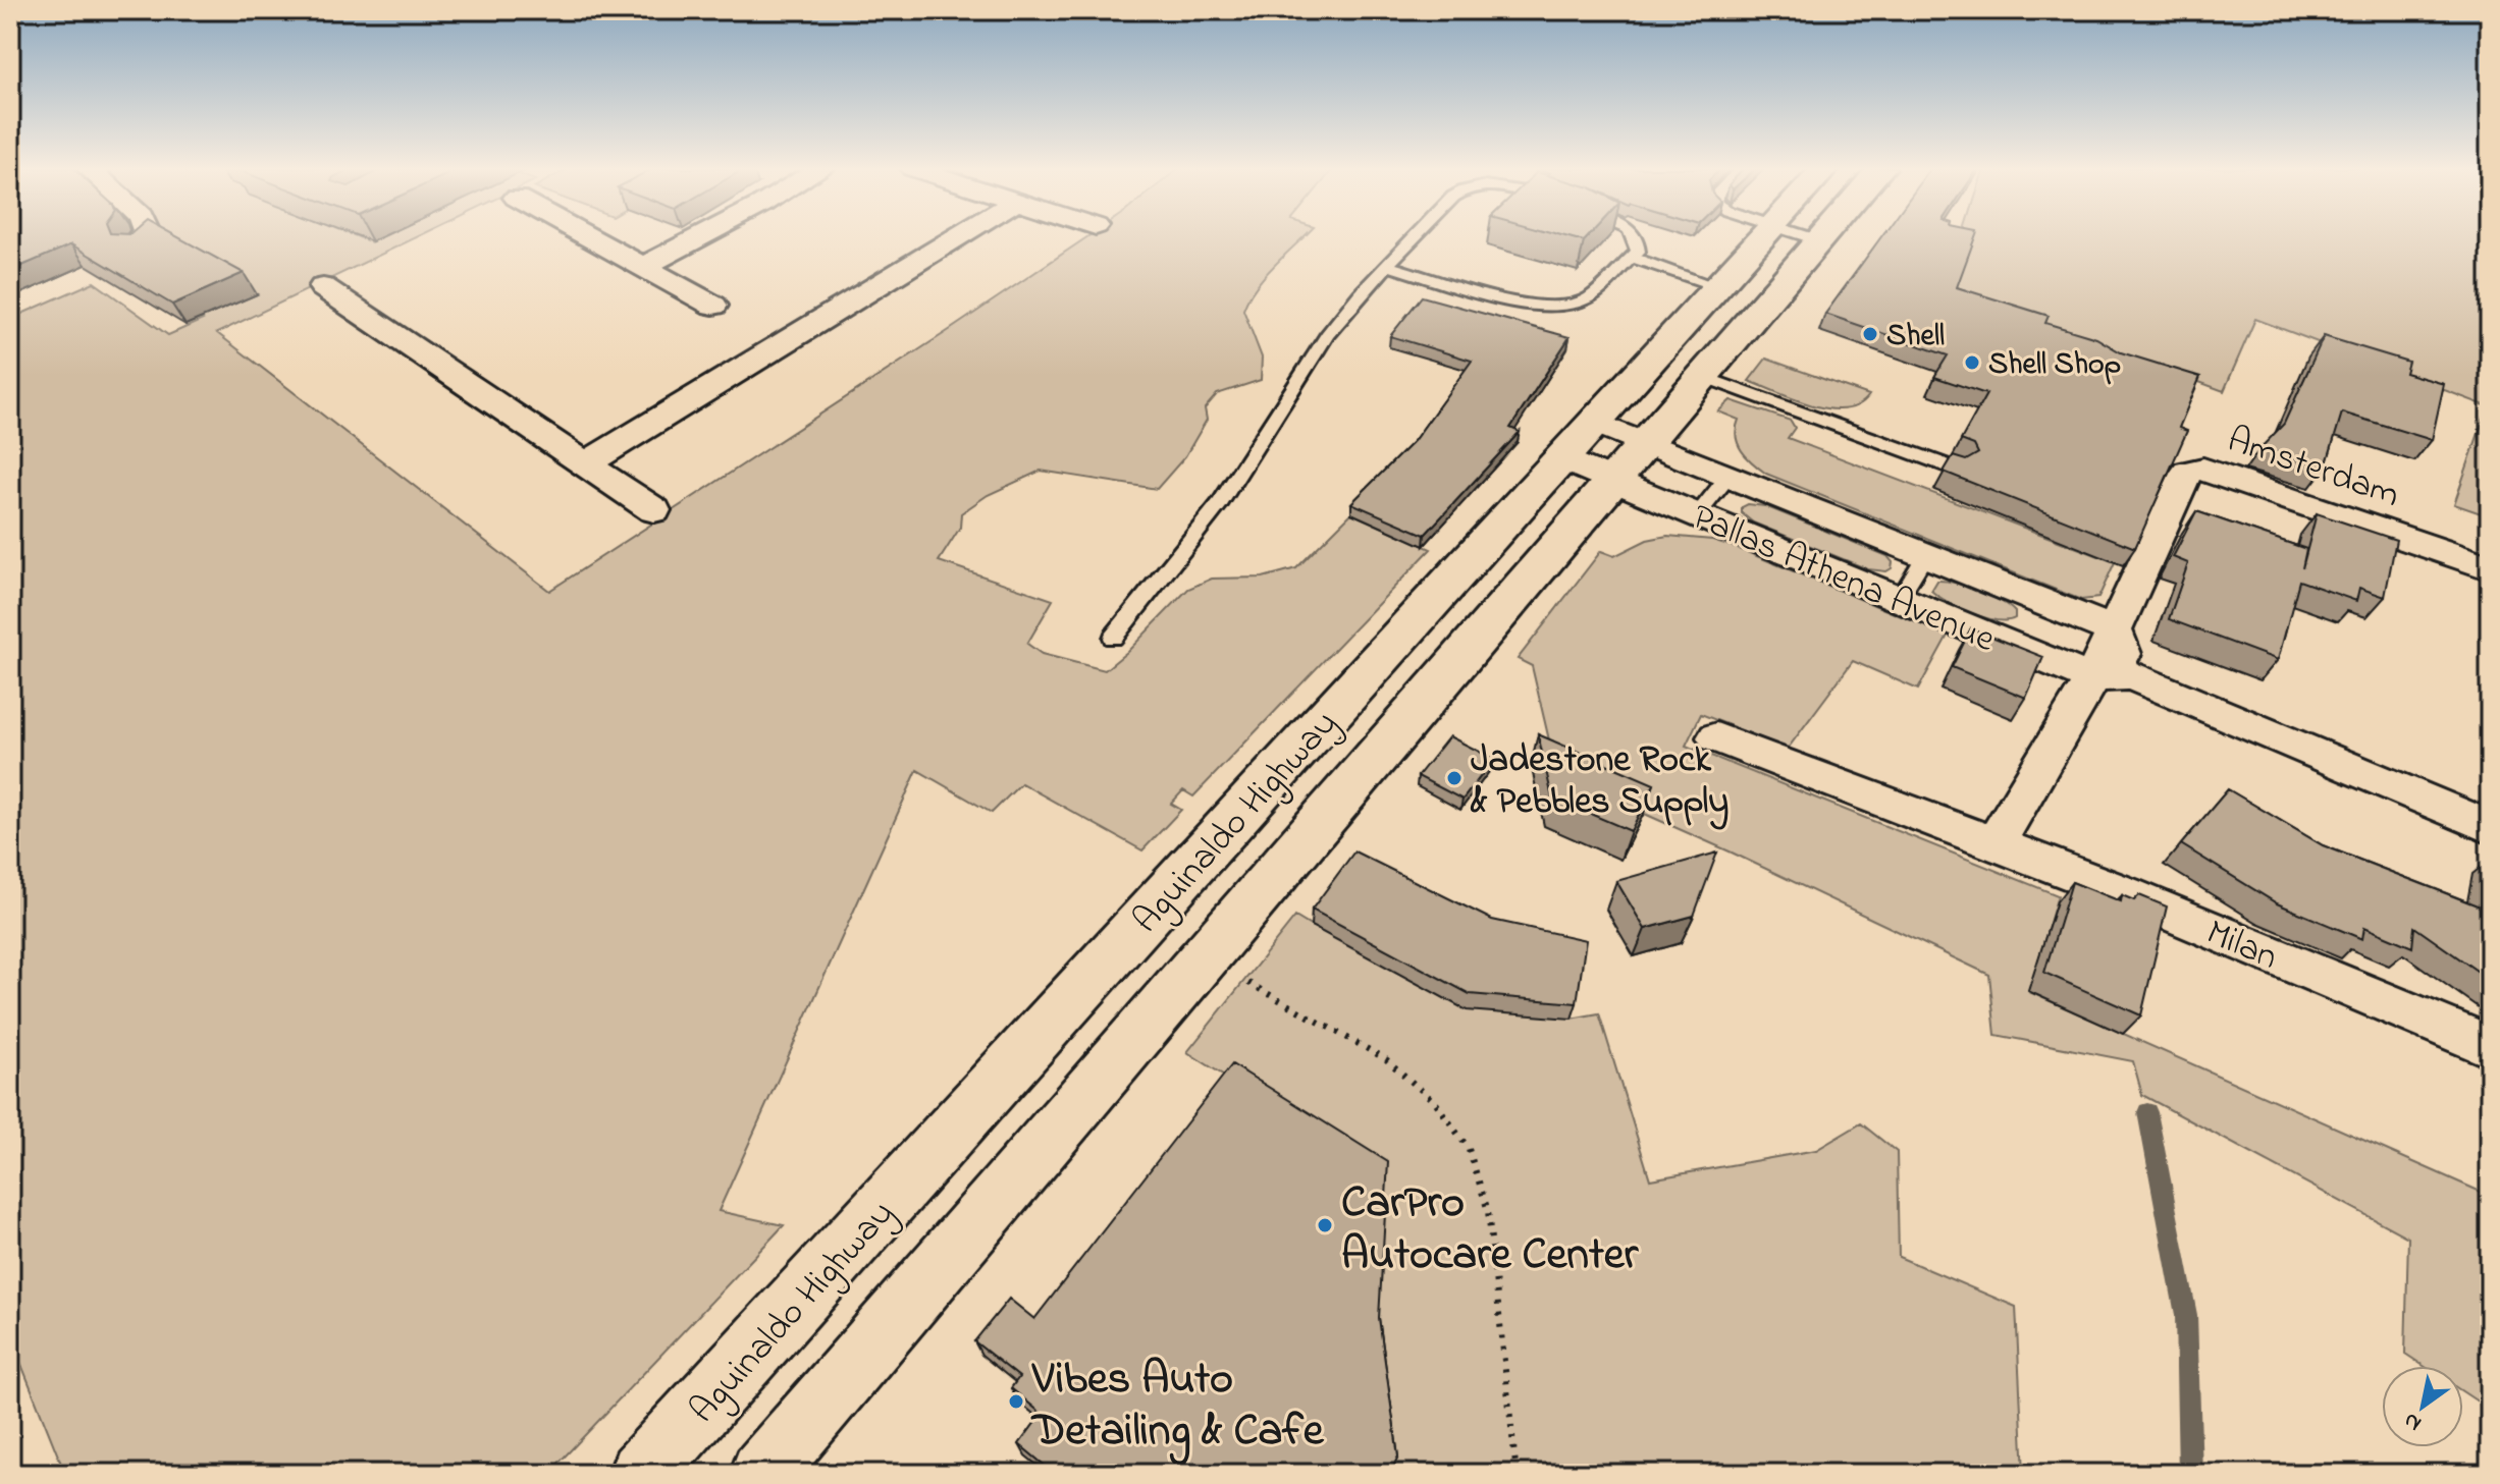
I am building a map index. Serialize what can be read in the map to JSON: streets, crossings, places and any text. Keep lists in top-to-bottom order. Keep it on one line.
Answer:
{"streets":{"highway":["Aguinaldo Highway"],"street":["Amsterdam","Pallas Athena Avenue","Milan"]},"crossings":[["Amsterdam","Pallas Athena Avenue"],["Pallas Athena Avenue","Aguinaldo Highway"]],"places":["Shell","Shell Shop","Jadestone Rock & Pebbles Supply","CarPro Autocare Center","Vibes Auto Detailing & Cafe"],"north":"bottom left"}
